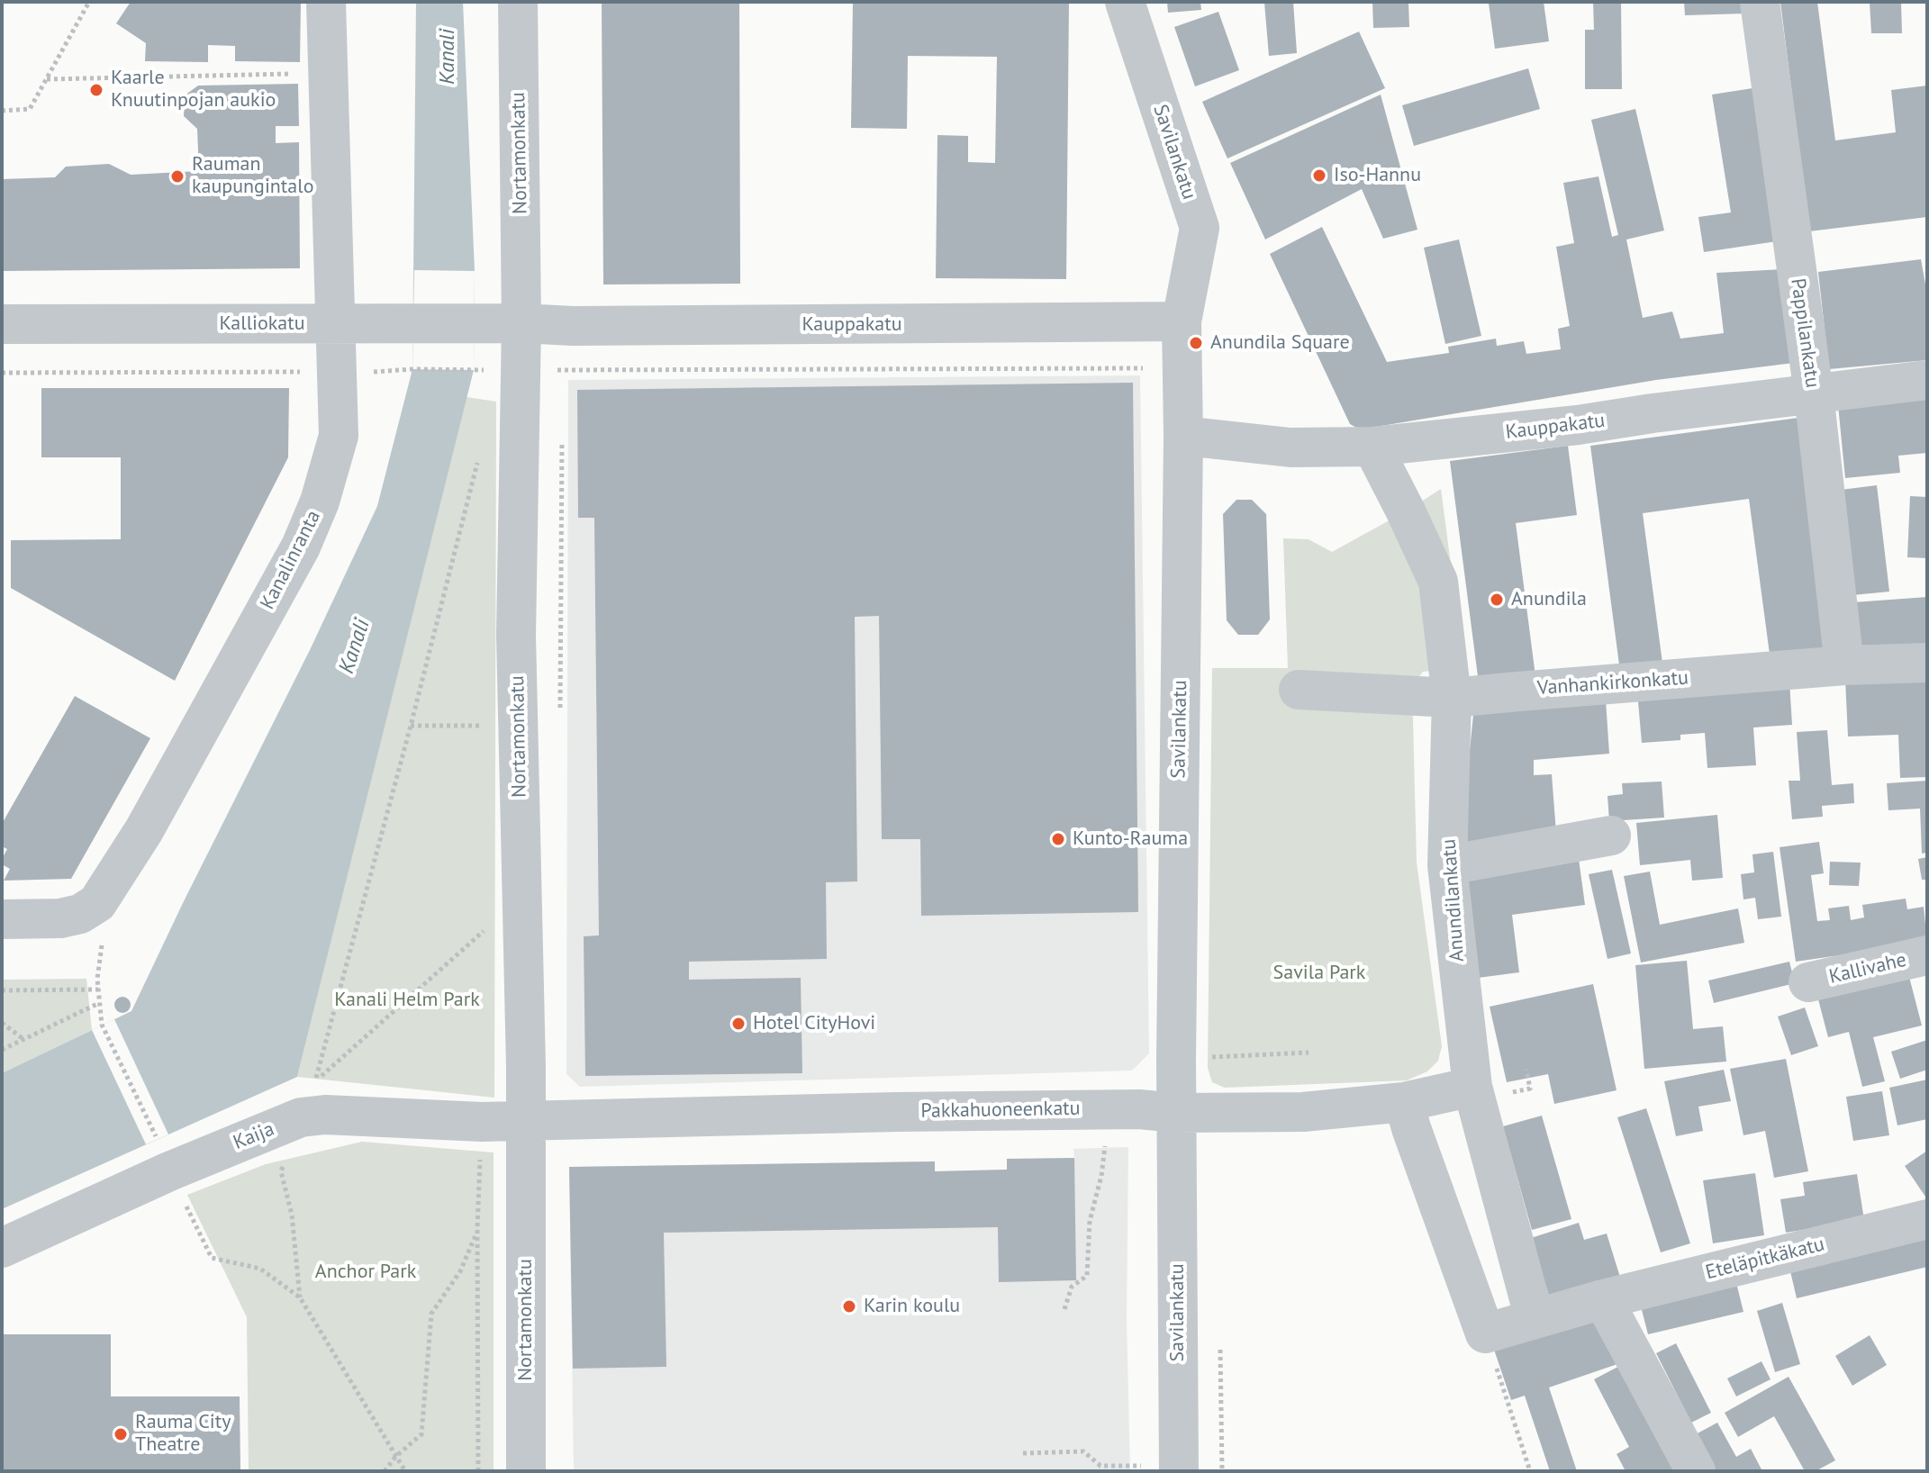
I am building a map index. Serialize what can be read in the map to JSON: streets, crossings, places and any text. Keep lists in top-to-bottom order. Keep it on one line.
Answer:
{"streets":{"street":["Savilankatu","Nortamonkatu","Kalliokatu","Kauppakatu","Pappilankatu","Kanalinranta","Vanhankirkonkatu","Anundilankatu","Kallivahe","Pakkahuoneenkatu","Kaija","Eteläpitkäkatu"]},"crossings":[["Savilankatu","Kauppakatu"],["Savilankatu","Pakkahuoneenkatu"],["Nortamonkatu","Kalliokatu"],["Nortamonkatu","Kauppakatu"],["Nortamonkatu","Pakkahuoneenkatu"],["Nortamonkatu","Kaija"],["Kalliokatu","Kauppakatu"],["Kalliokatu","Kanalinranta"],["Kauppakatu","Pappilankatu"],["Kauppakatu","Anundilankatu"],["Pappilankatu","Vanhankirkonkatu"],["Vanhankirkonkatu","Anundilankatu"],["Anundilankatu","Pakkahuoneenkatu"],["Pakkahuoneenkatu","Kaija"]],"water":["Kanali"],"parks":["Savila Park","Kanali Helm Park","Anchor Park"],"places":["Kaarle Knuutinpojan aukio","Iso-Hannu","Rauman kaupungintalo","Anundila Square","Anundila","Kunto-Rauma","Hotel CityHovi","Karin koulu","Rauma City Theatre"]}
